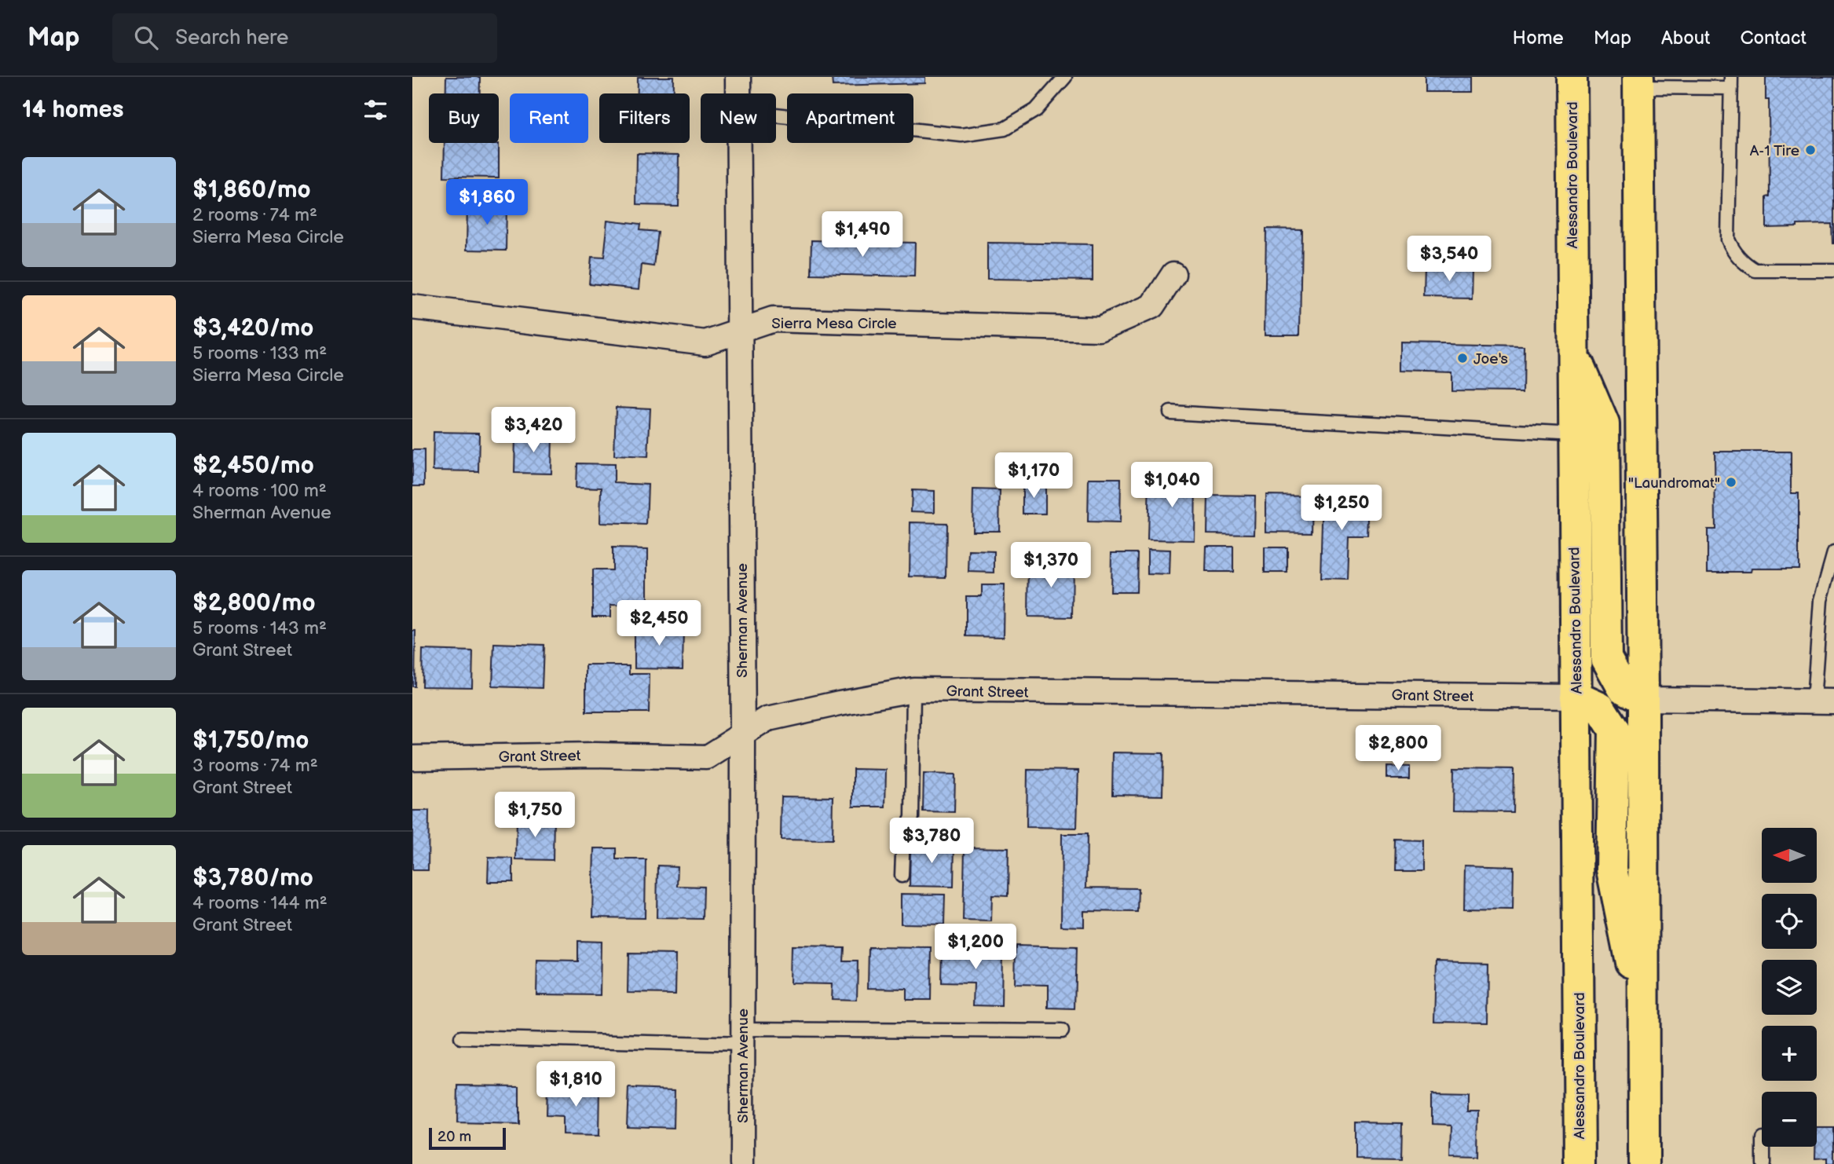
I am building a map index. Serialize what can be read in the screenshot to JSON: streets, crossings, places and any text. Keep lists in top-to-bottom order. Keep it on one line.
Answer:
{"streets":{"main road":["Alessandro Boulevard"],"street":["Sierra Mesa Circle","Sherman Avenue","Grant Street"]},"crossings":[["Alessandro Boulevard","Grant Street"],["Sierra Mesa Circle","Sherman Avenue"],["Sherman Avenue","Grant Street"]],"places":["A-1 Tire","Joe's","\"Laundromat\""],"scale_bar":"20 m","north":"left","page":{"header":"Map","search":"Search here","nav":["Home","Map","About","Contact"],"heading":"14 homes","chip":["Buy","Rent","Filters","New","Apartment"],"list":[{"name":"$1,860/mo","note":"2 rooms · 74 m² · Sierra Mesa Circle"},{"name":"$3,420/mo","note":"5 rooms · 133 m² · Sierra Mesa Circle"},{"name":"$2,450/mo","note":"4 rooms · 100 m² · Sherman Avenue"},{"name":"$2,800/mo","note":"5 rooms · 143 m² · Grant Street"},{"name":"$1,750/mo","note":"3 rooms · 74 m² · Grant Street"},{"name":"$3,780/mo","note":"4 rooms · 144 m² · Grant Street"}],"price":["$1,860","$1,490","$3,540","$3,420","$1,170","$1,040","$1,250","$1,370","$2,450","$2,800","$1,750","$3,780","$1,200","$1,810"],"map_buttons":["+","−"],"scale":"20 m"}}
